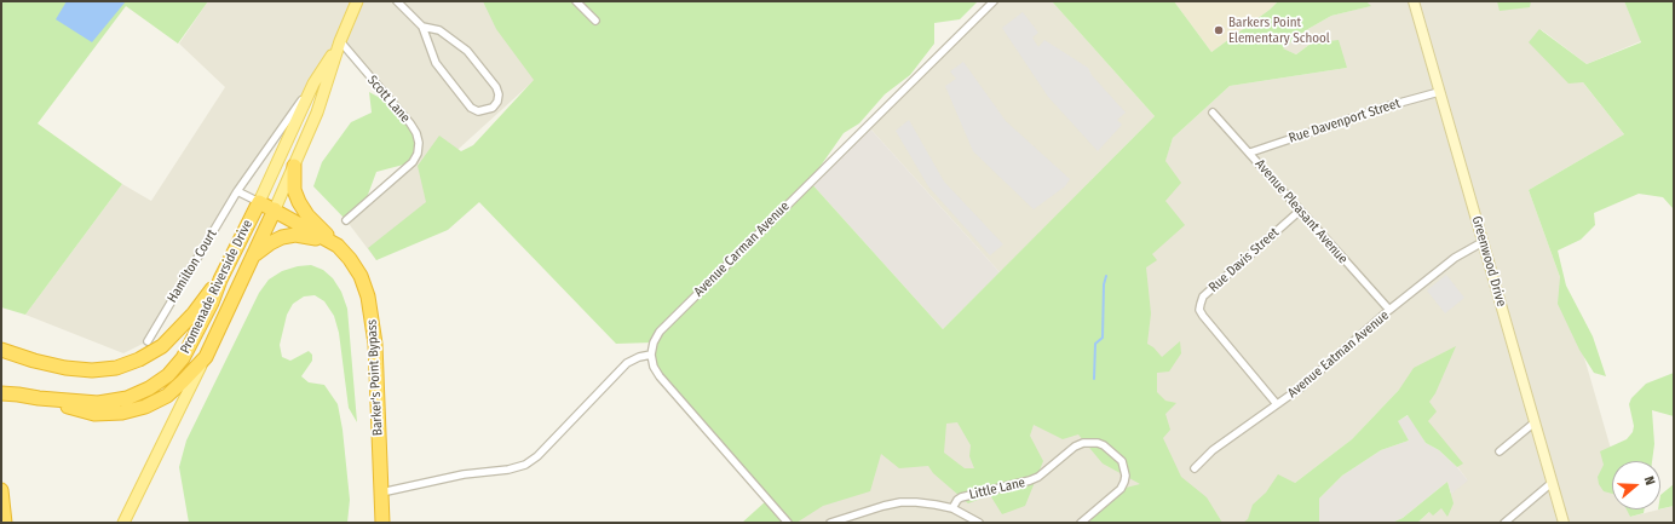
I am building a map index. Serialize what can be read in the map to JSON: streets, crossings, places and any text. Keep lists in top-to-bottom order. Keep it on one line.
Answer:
{"streets":{"highway":["Promenade Riverside Drive","Barker's Point Bypass"],"main road":["Greenwood Drive"],"street":["Scott Lane","Rue Davenport Street","Avenue Pleasant Avenue","Avenue Carman Avenue","Rue Davis Street","Hamilton Court","Avenue Eatman Avenue","Little Lane"]},"crossings":[["Scott Lane","Promenade Riverside Drive"],["Rue Davenport Street","Avenue Pleasant Avenue"],["Rue Davenport Street","Greenwood Drive"],["Avenue Pleasant Avenue","Rue Davis Street"],["Avenue Pleasant Avenue","Avenue Eatman Avenue"],["Rue Davis Street","Avenue Eatman Avenue"],["Greenwood Drive","Avenue Eatman Avenue"],["Hamilton Court","Promenade Riverside Drive"],["Promenade Riverside Drive","Barker's Point Bypass"]],"places":["Barkers Point Elementary School"],"north":"right"}
